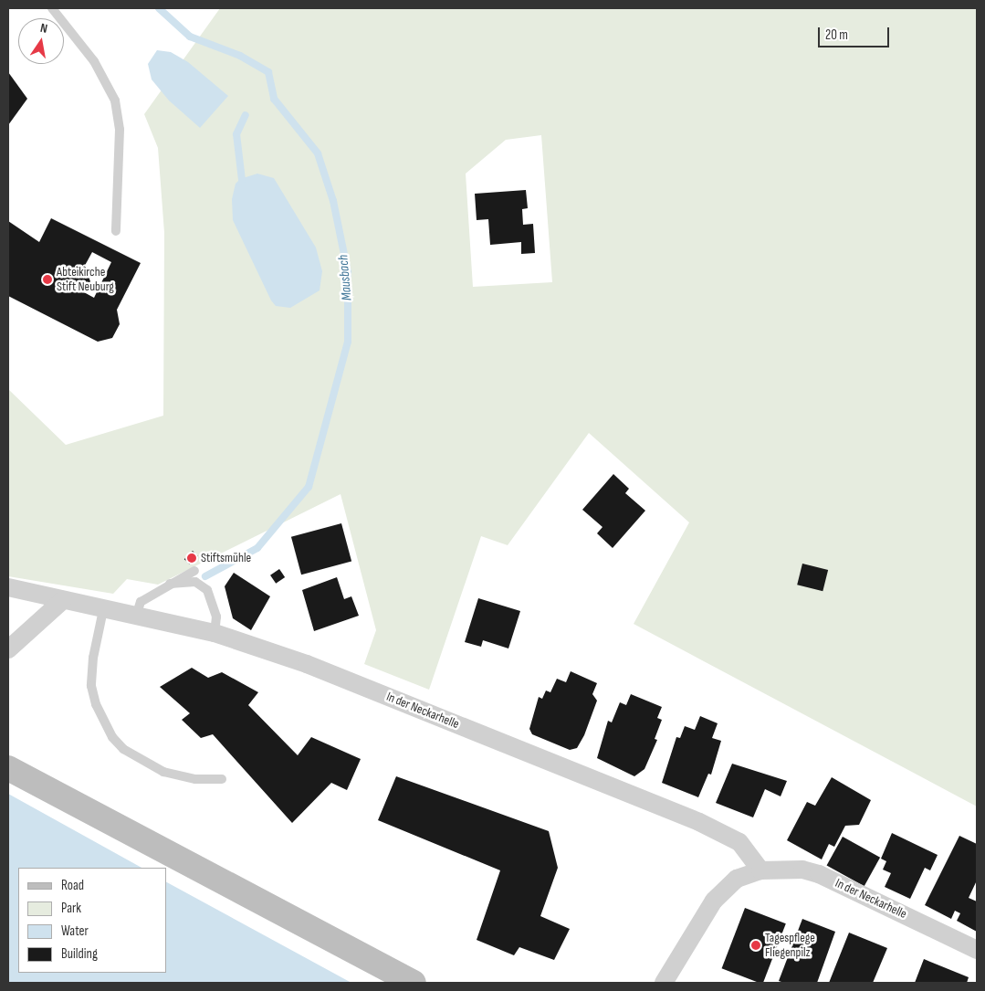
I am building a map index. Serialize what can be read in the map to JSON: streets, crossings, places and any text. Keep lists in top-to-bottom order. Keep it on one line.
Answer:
{"streets":{"street":["In der Neckarhelle"]},"water":["Mausbach"],"places":["Abteikirche Stift Neuburg","Stiftsmühle","Tagespflege Fliegenpilz"],"legend":["Road","Park","Water","Building"],"scale_bar":"20 m","north":"top"}
